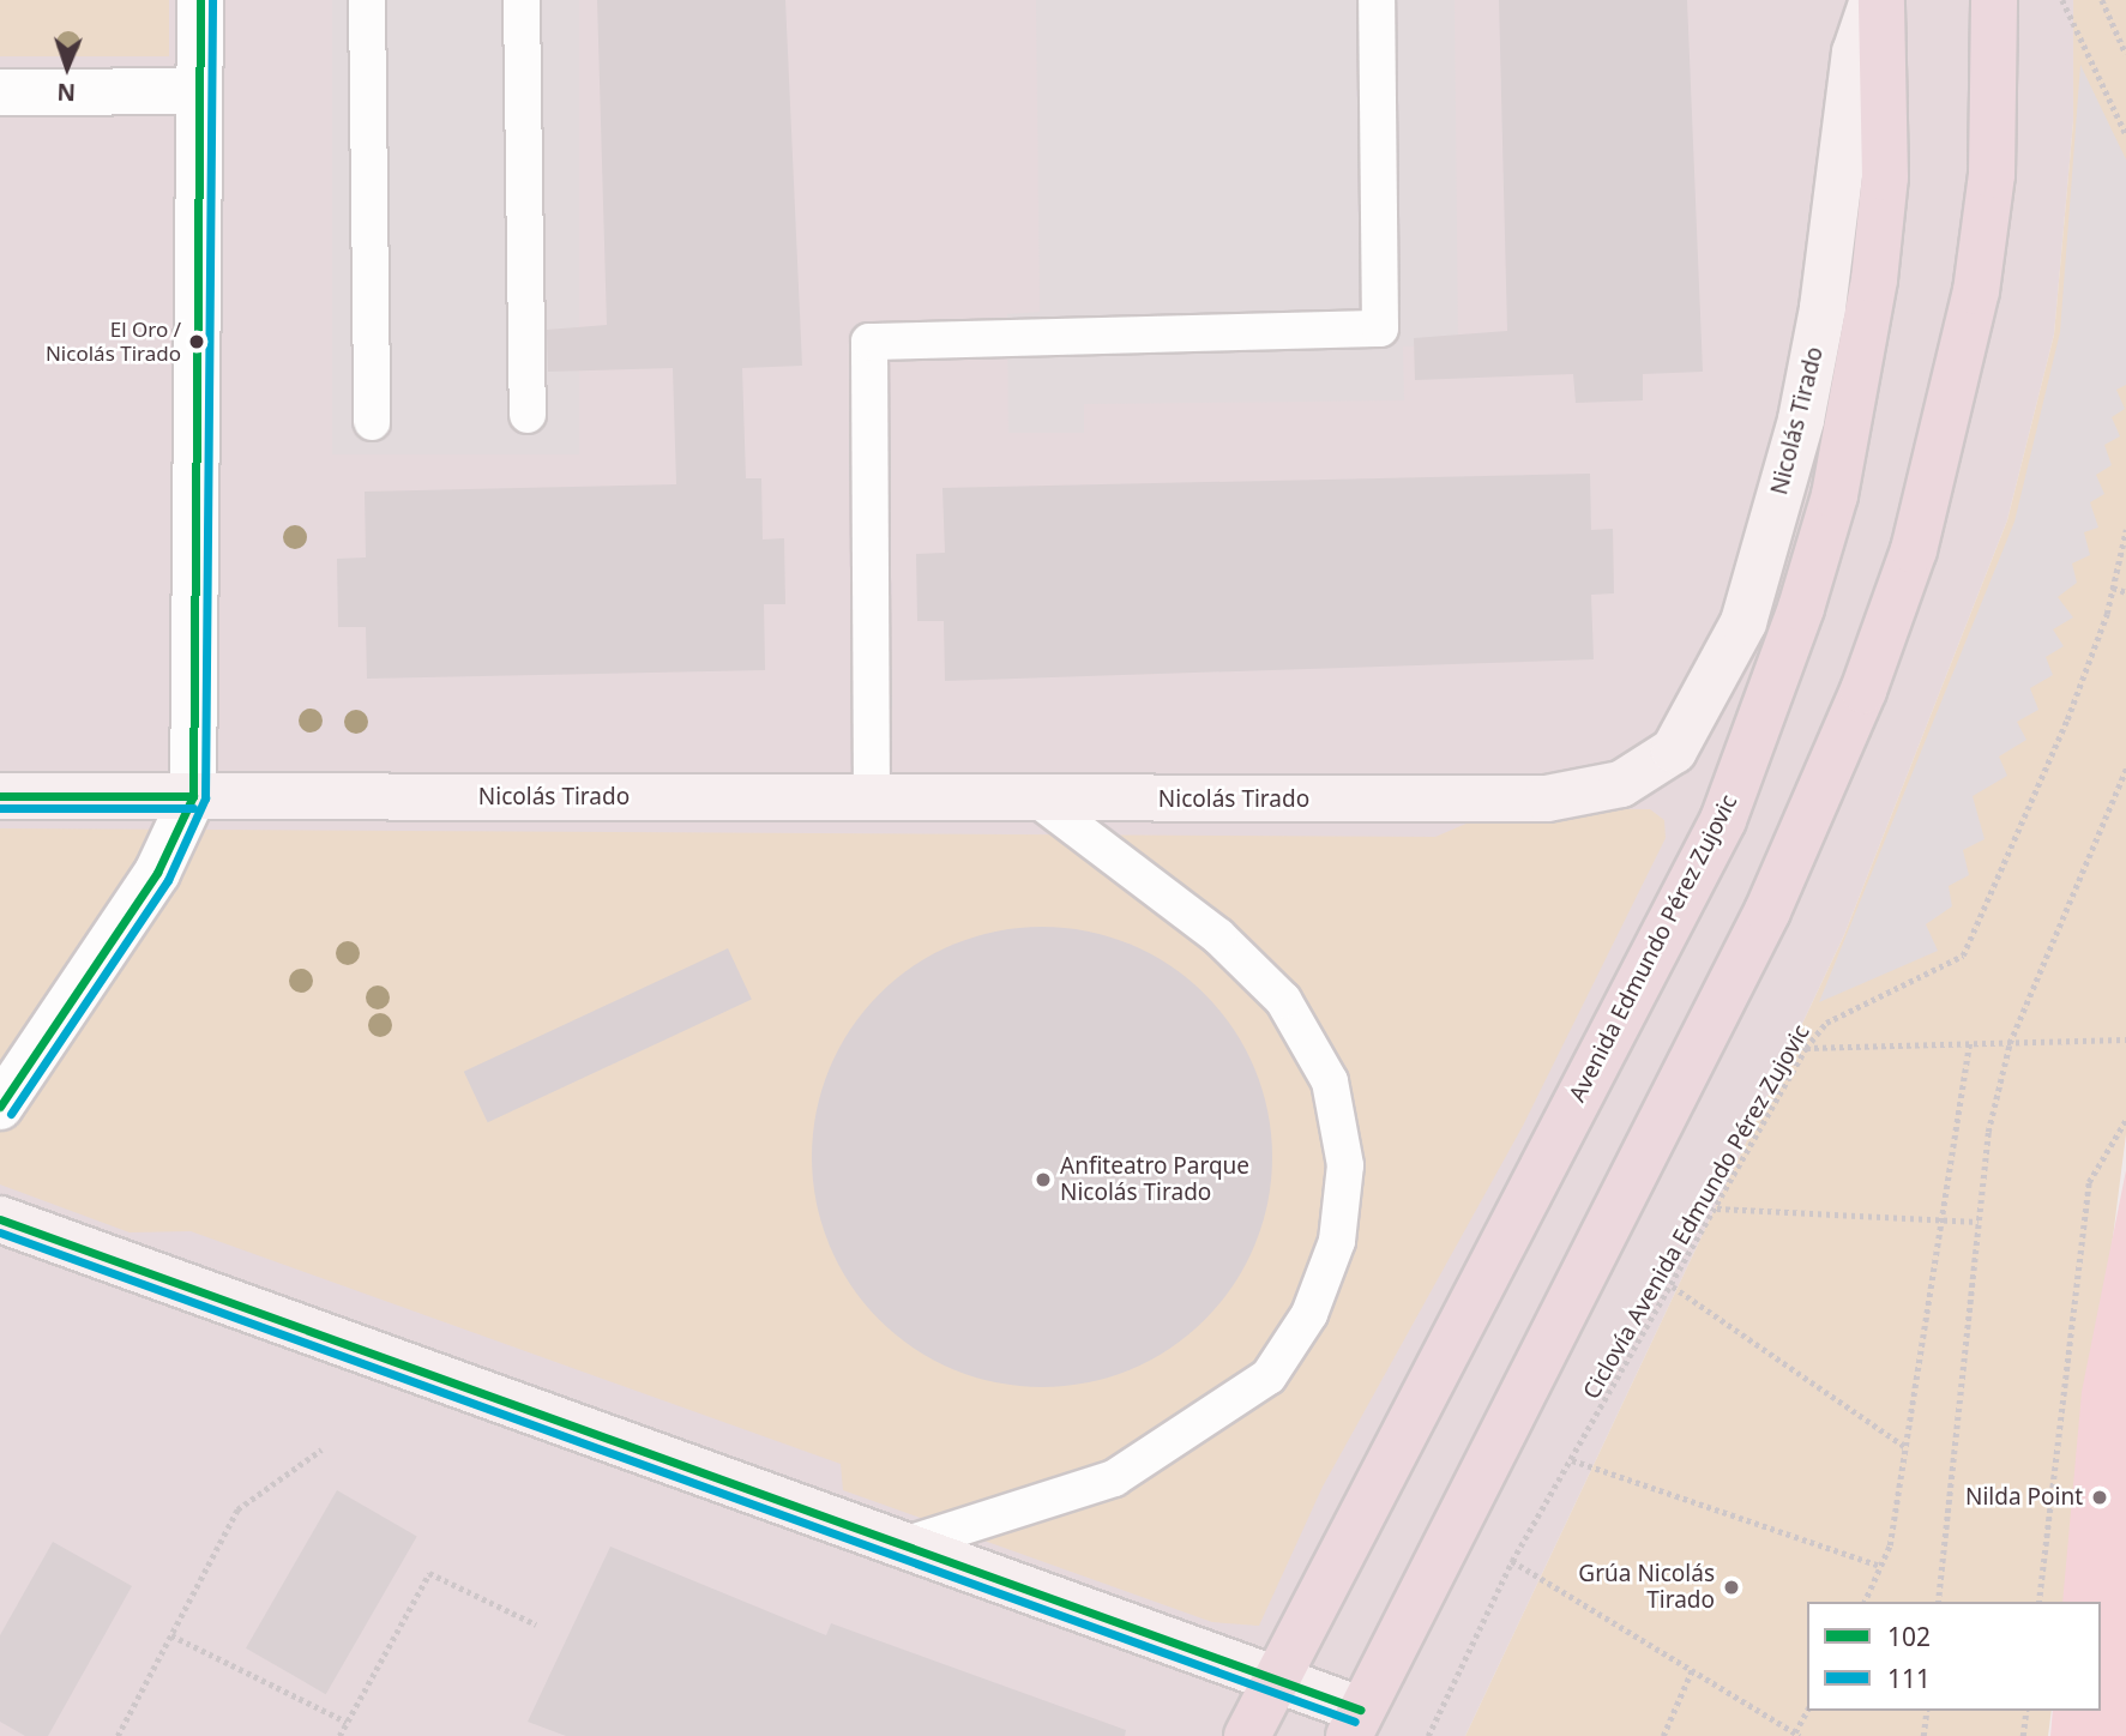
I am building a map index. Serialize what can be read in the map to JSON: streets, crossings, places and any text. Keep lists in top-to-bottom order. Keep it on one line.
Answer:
{"streets":{"highway":["Avenida Edmundo Pérez Zujovic"],"main road":["Nicolás Tirado"],"path":["Ciclovía Avenida Edmundo Pérez Zujovic"]},"places":["El Oro / Nicolás Tirado","Anfiteatro Parque Nicolás Tirado","Nilda Point","Grúa Nicolás Tirado"],"lines":["transit line 102","transit line 111"],"legend":["102","111"],"north":"bottom"}
